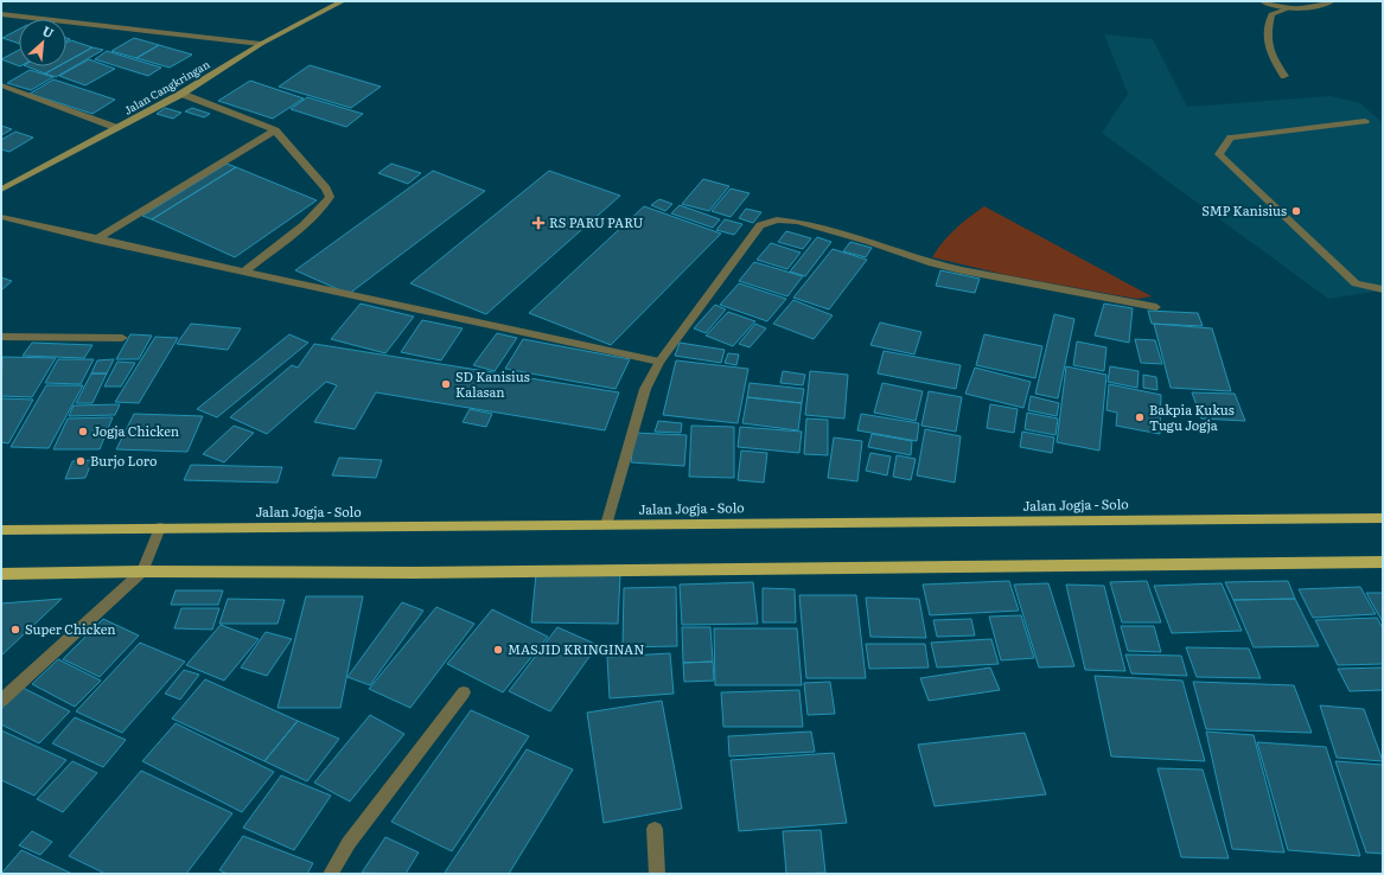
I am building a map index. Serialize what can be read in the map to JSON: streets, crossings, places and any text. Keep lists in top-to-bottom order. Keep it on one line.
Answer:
{"streets":{"highway":["Jalan Jogja - Solo"],"main road":["Jalan Cangkringan"]},"places":{"other":["SMP Kanisius","SD Kanisius Kalasan","Bakpia Kukus Tugu Jogja","Jogja Chicken","Burjo Loro","Super Chicken","MASJID KRINGINAN"],"health":["RS PARU PARU"]},"north":"top right"}
